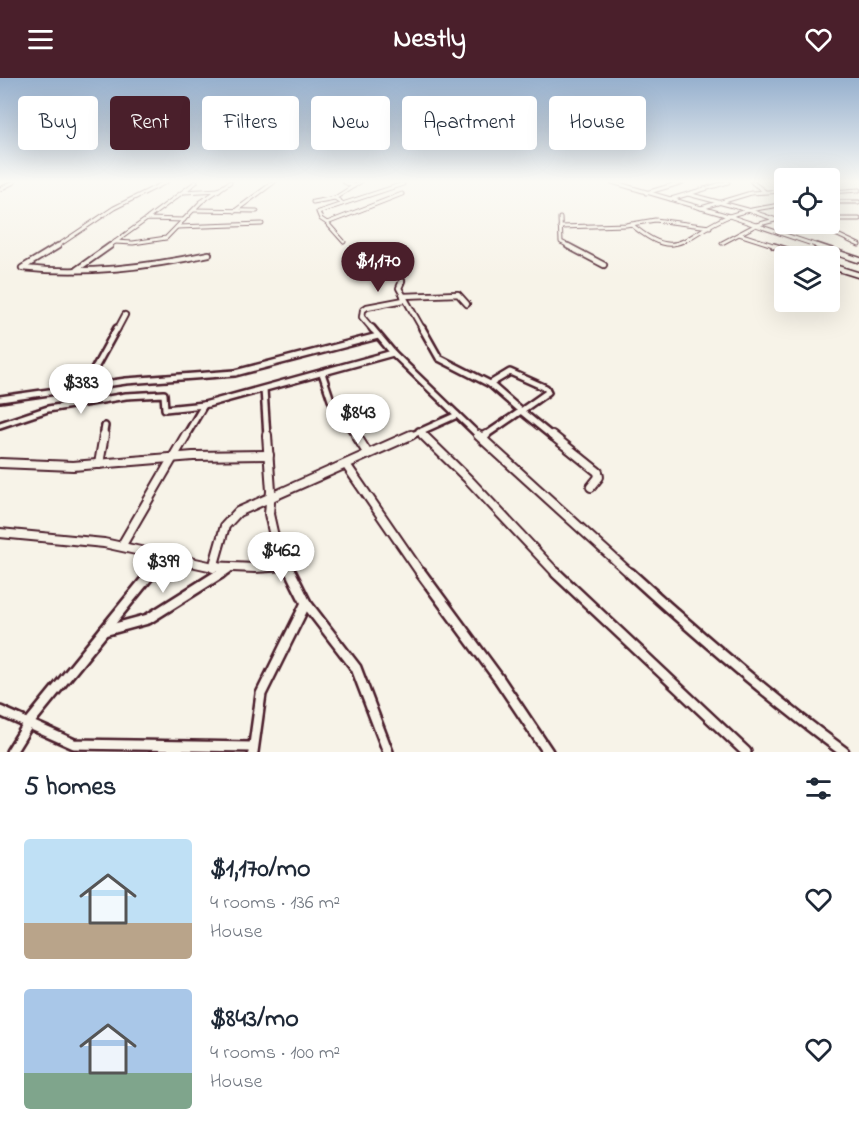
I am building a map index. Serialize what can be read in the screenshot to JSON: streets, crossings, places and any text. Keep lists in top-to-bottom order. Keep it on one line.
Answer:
{"page":{"header":"Nestly","chip":["Buy","Rent","Filters","New","Apartment","House"],"price":["$1,170","$383","$843","$462","$399"],"heading":"5 homes","list":[{"name":"$1,170/mo","note":"4 rooms · 136 m² · House"},{"name":"$843/mo","note":"4 rooms · 100 m² · House"}]}}
